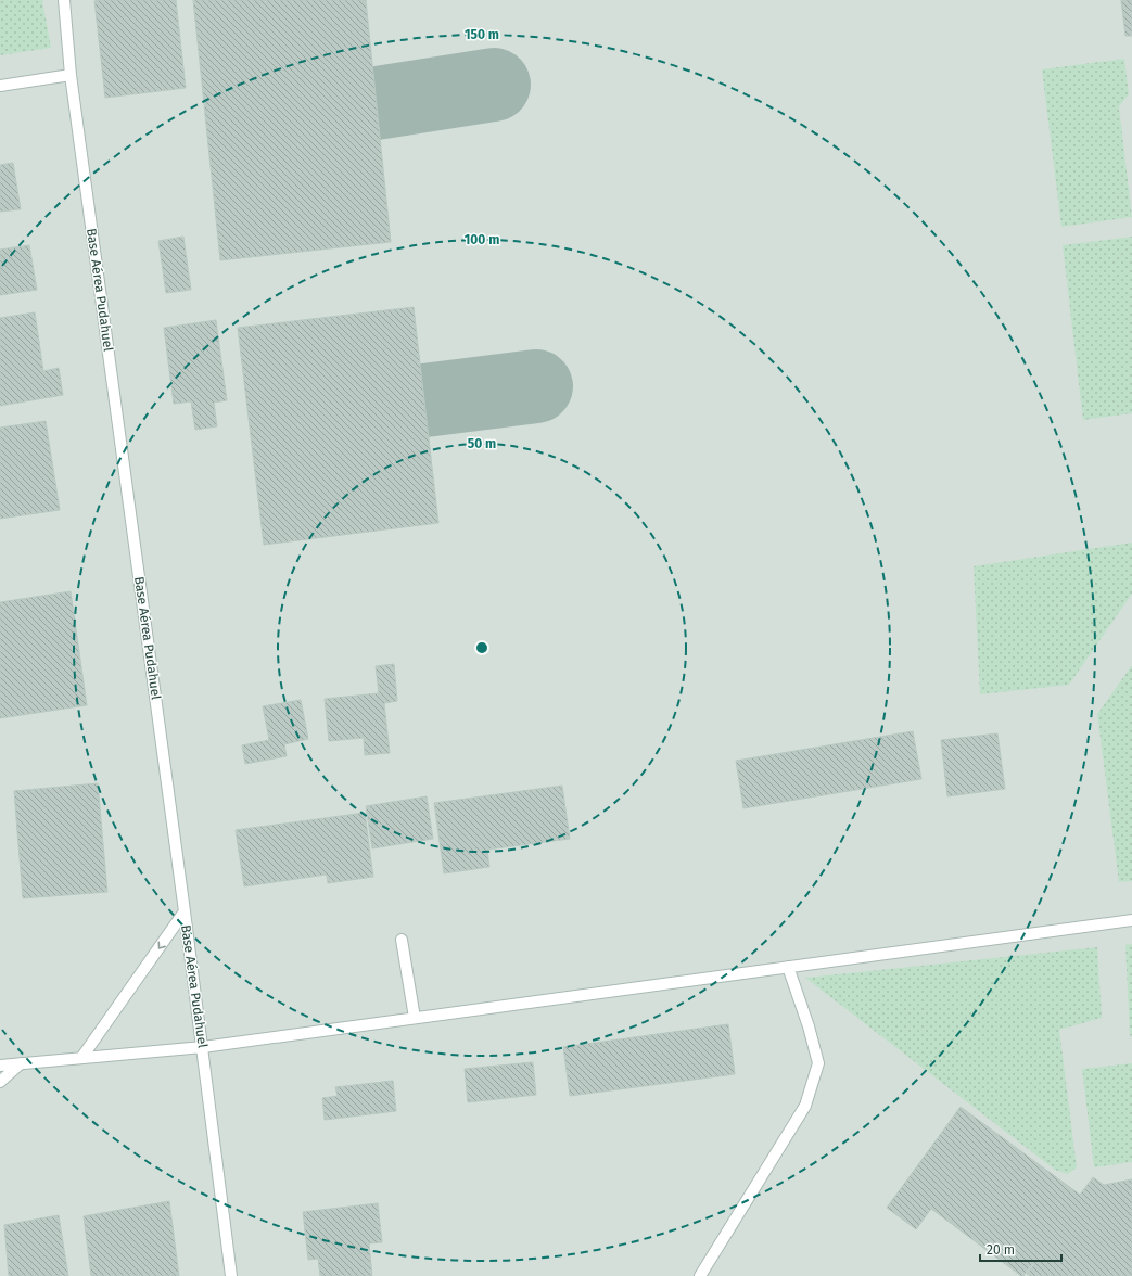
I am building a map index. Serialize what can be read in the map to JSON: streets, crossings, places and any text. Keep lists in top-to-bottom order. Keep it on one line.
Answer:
{"streets":{"lane":["Base Aérea Pudahuel"]},"scale_bar":"20 m","rings":["150 m","100 m","50 m"]}
